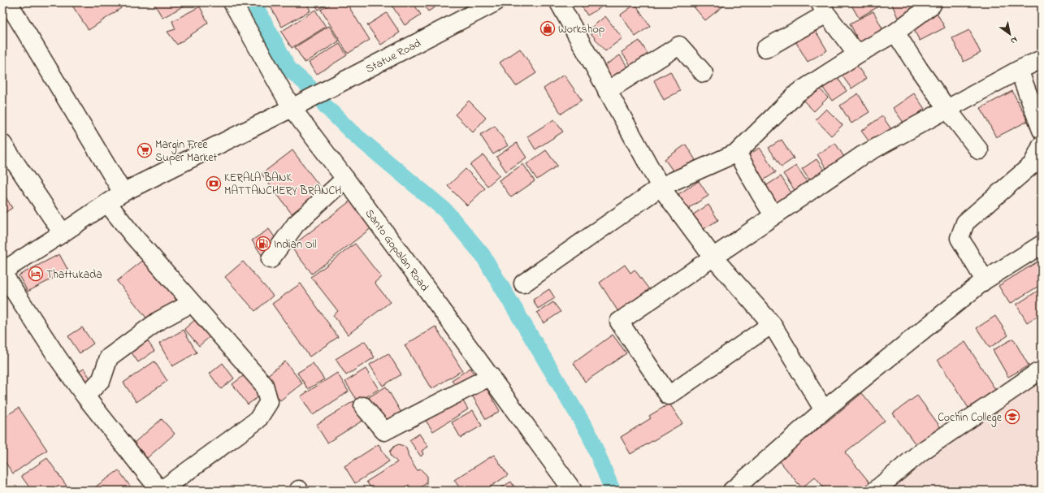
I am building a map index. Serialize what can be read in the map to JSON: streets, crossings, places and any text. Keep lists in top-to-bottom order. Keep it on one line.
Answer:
{"streets":{"street":["Statue Road","Santo Gopalan Road"]},"crossings":[["Statue Road","Santo Gopalan Road"]],"places":{"shop":["Workshop"],"supermarket":["Margin Free Super Market"],"bank":["KERALA BANK MATTANCHERY BRANCH"],"fuel station":["Indian Oil"],"hotel":["Thattukada"],"school or university":["Cochin College"]},"north":"bottom right"}
